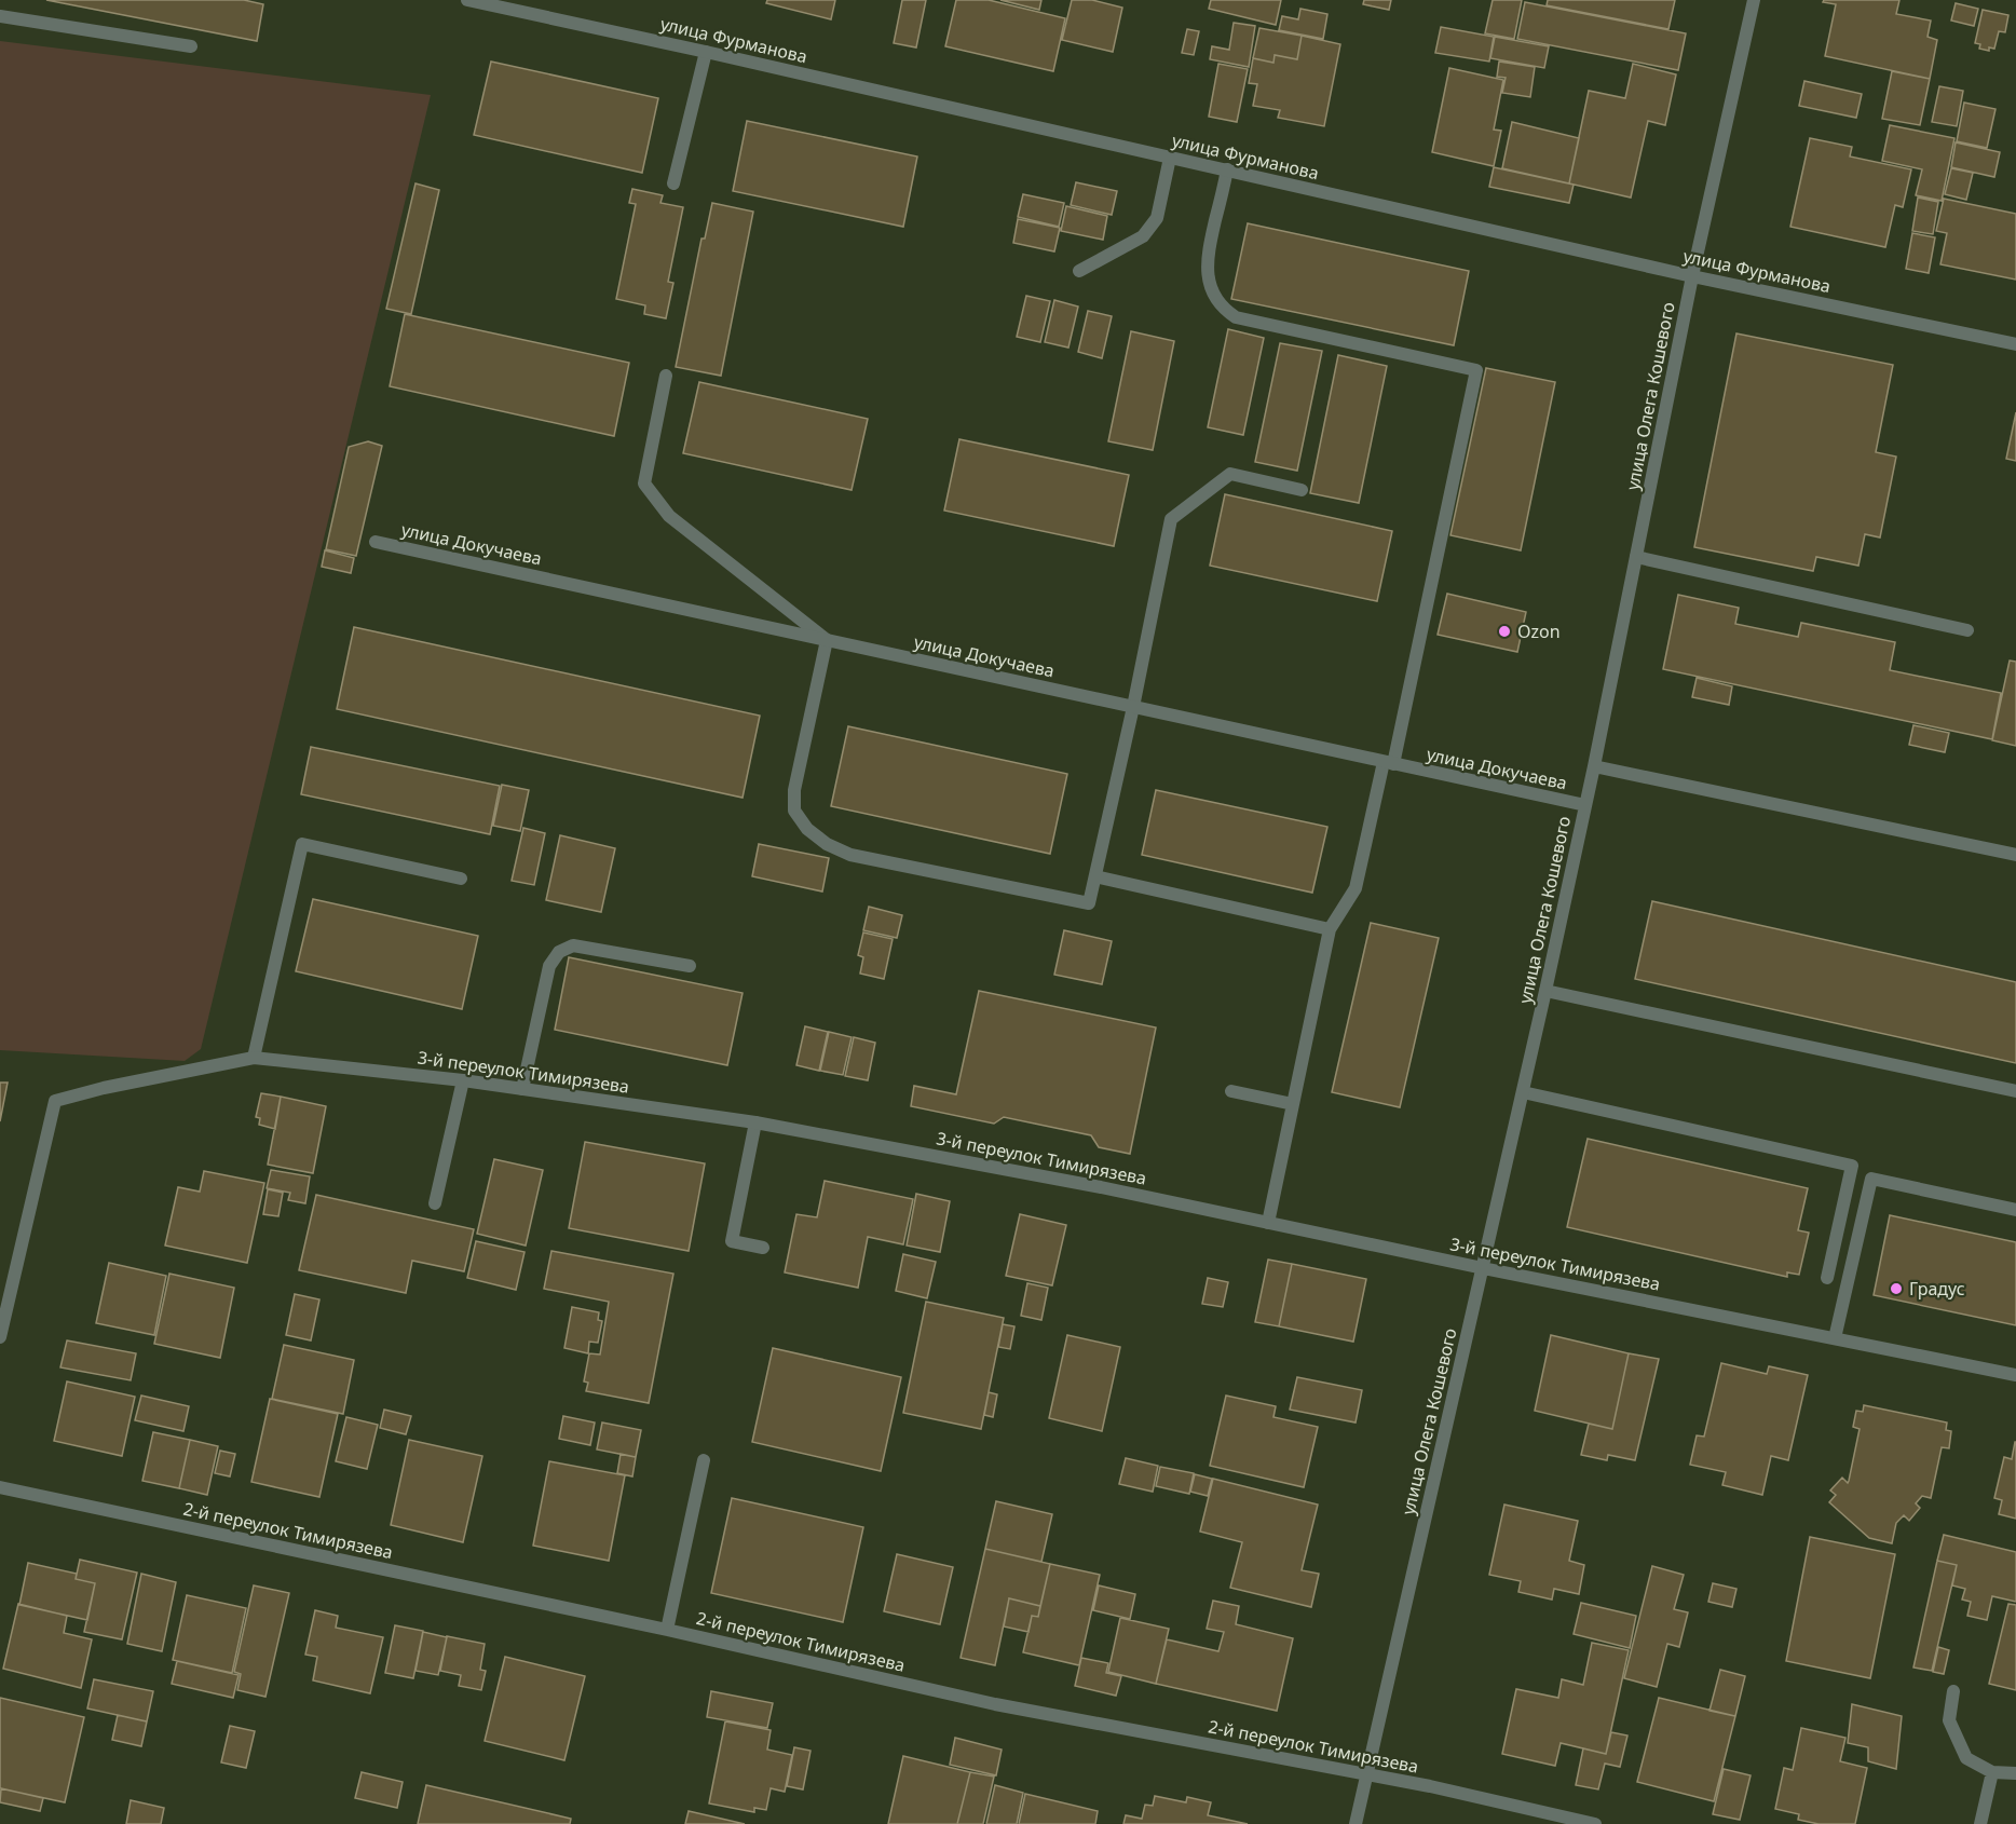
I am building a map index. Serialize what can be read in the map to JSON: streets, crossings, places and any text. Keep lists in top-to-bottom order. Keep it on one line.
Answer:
{"streets":{"street":["улица Фурманова","улица Олега Кошевого","улица Докучаева","3-й переулок Тимирязева","2-й переулок Тимирязева"]},"crossings":[["улица Фурманова","улица Олега Кошевого"],["улица Олега Кошевого","улица Докучаева"],["улица Олега Кошевого","3-й переулок Тимирязева"],["улица Олега Кошевого","2-й переулок Тимирязева"]],"places":["Ozon","Градус"]}
